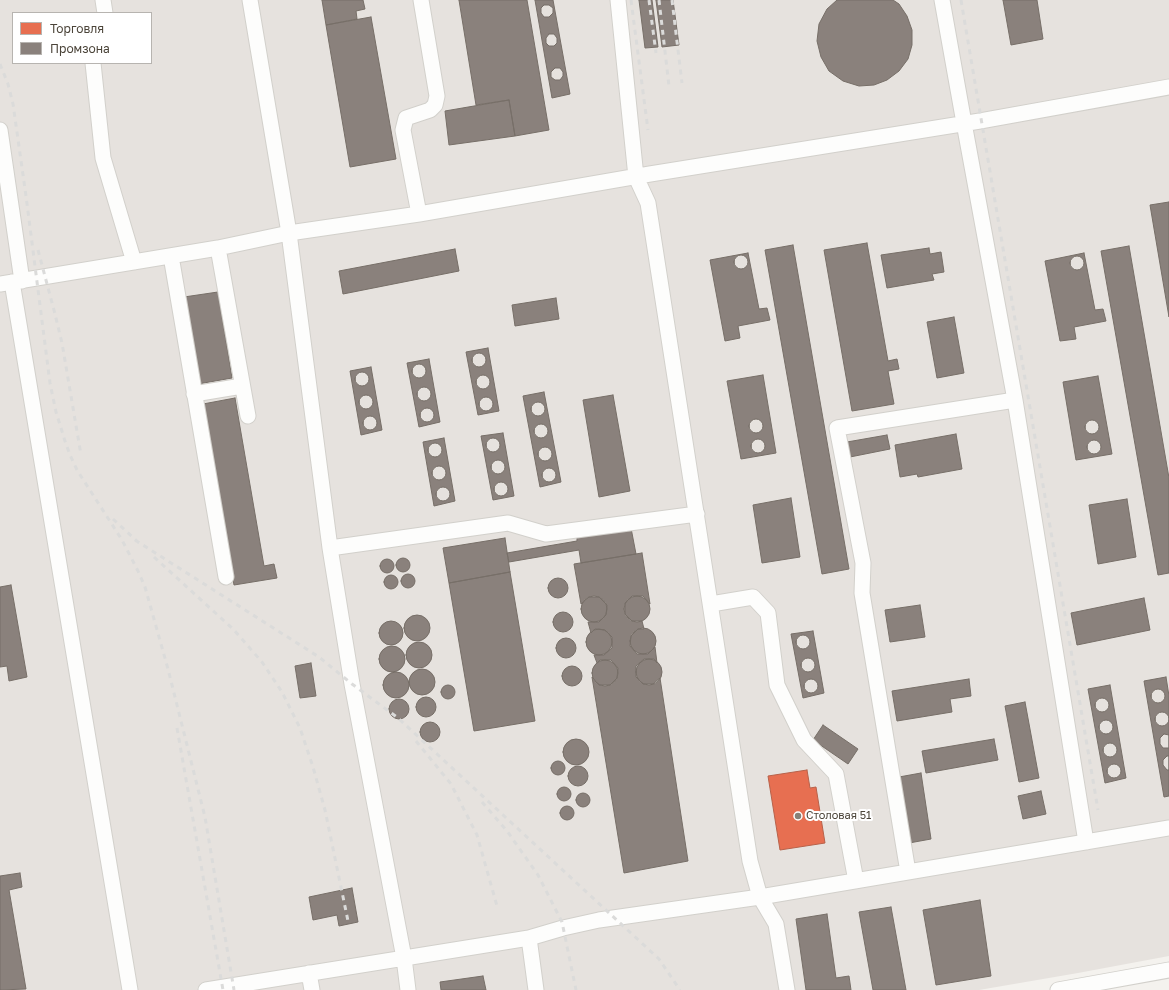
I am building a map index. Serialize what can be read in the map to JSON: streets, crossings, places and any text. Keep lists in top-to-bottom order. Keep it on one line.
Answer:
{"places":["Столовая 51"],"legend":["Торговля","Промзона"]}
